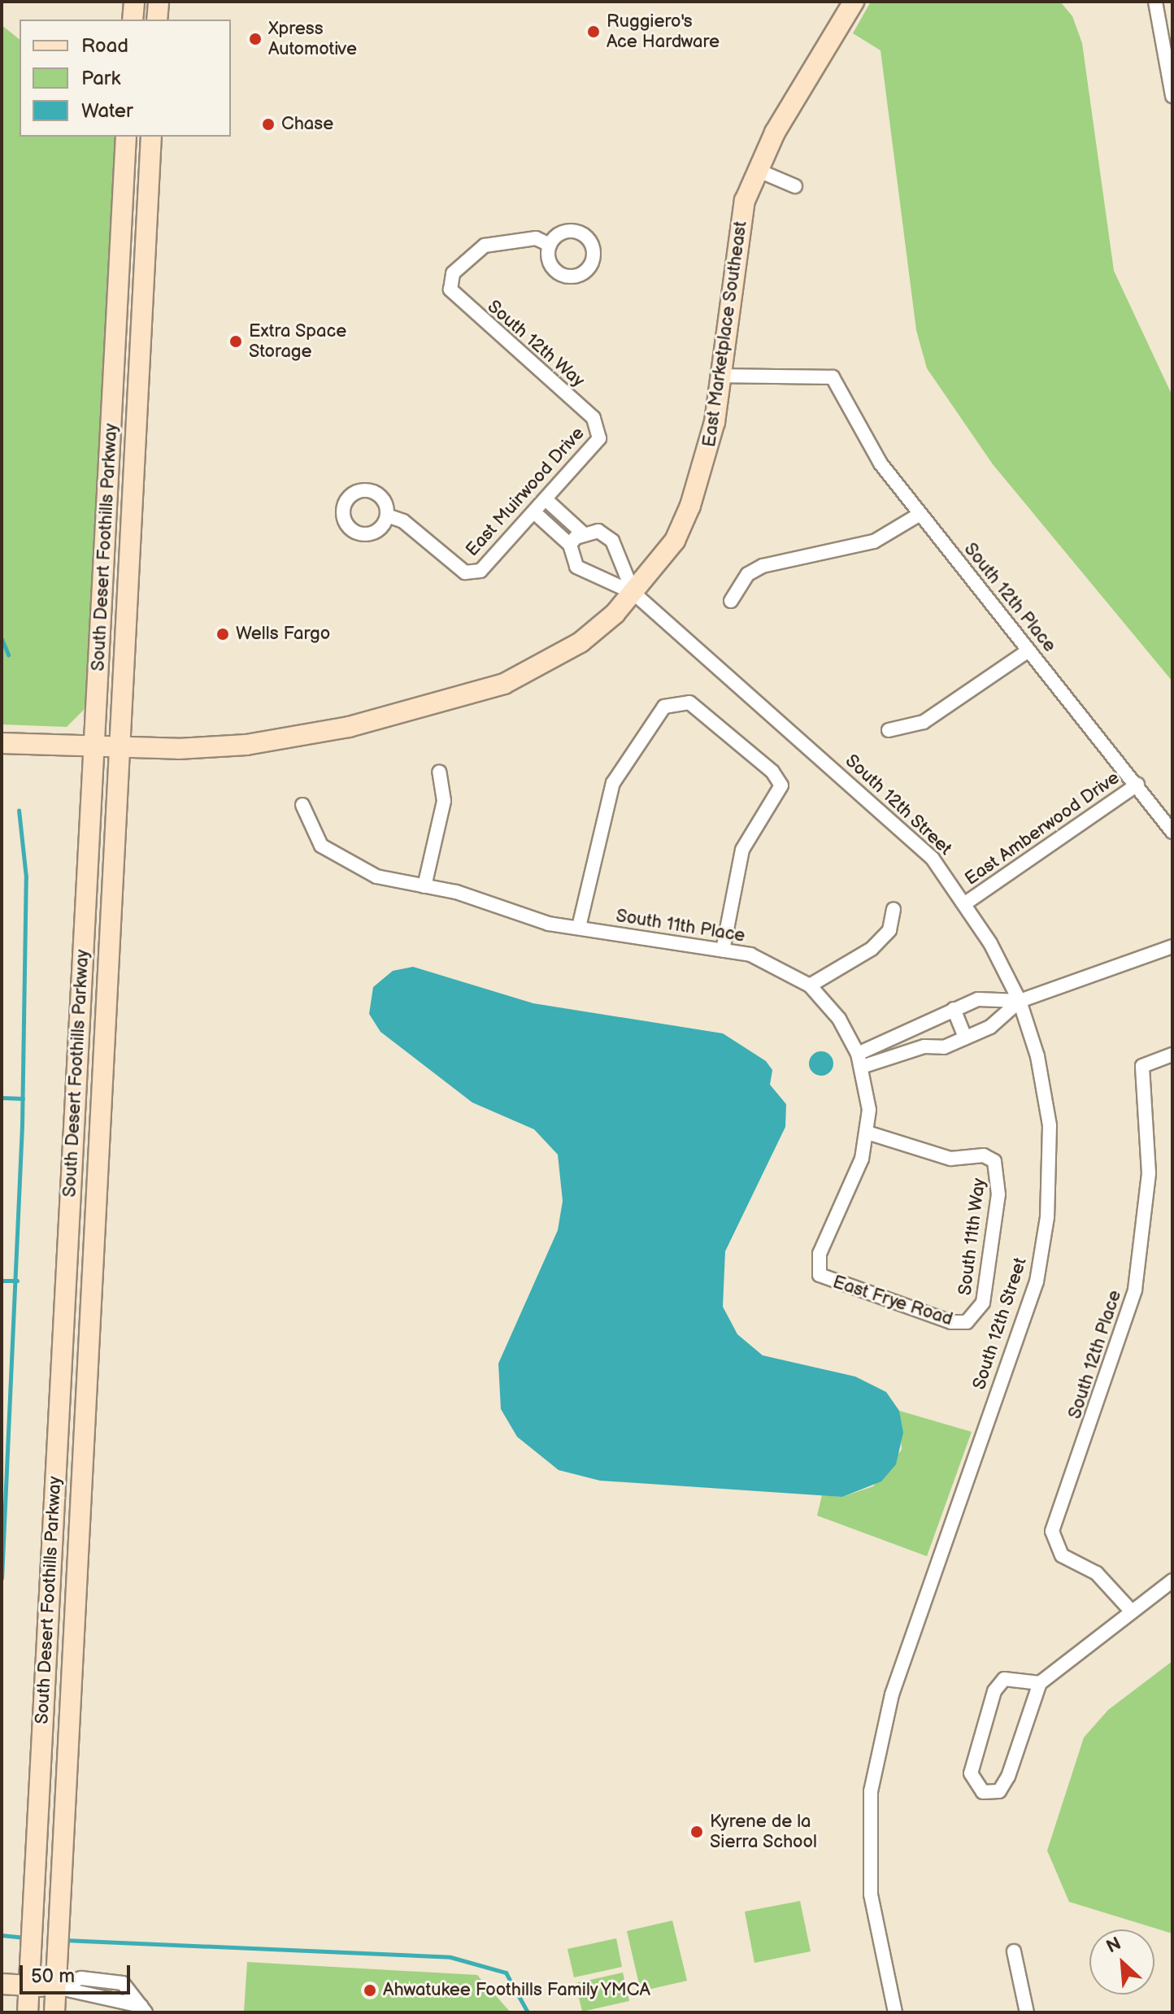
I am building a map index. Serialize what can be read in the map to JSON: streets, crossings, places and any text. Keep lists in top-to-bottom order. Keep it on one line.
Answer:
{"streets":{"street":["East Marketplace Southeast","South 12th Way","East Muirwood Drive","South Desert Foothills Parkway","South 12th Place","South 12th Street","East Amberwood Drive","South 11th Place","South 11th Way","East Frye Road"]},"crossings":[["East Marketplace Southeast","South Desert Foothills Parkway"],["East Marketplace Southeast","South 12th Place"],["East Marketplace Southeast","South 12th Street"],["South 12th Way","East Muirwood Drive"],["East Muirwood Drive","South 12th Street"],["South 12th Place","East Amberwood Drive"],["South 12th Street","East Amberwood Drive"],["South 11th Place","South 11th Way"],["South 11th Place","East Frye Road"],["South 11th Way","East Frye Road"]],"places":["Ruggiero's Ace Hardware","Xpress Automotive","Chase","Extra Space Storage","Wells Fargo","Kyrene de la Sierra School","Ahwatukee Foothills Family YMCA"],"legend":["Road","Park","Water"],"scale_bar":"50 m","north":"top left"}
